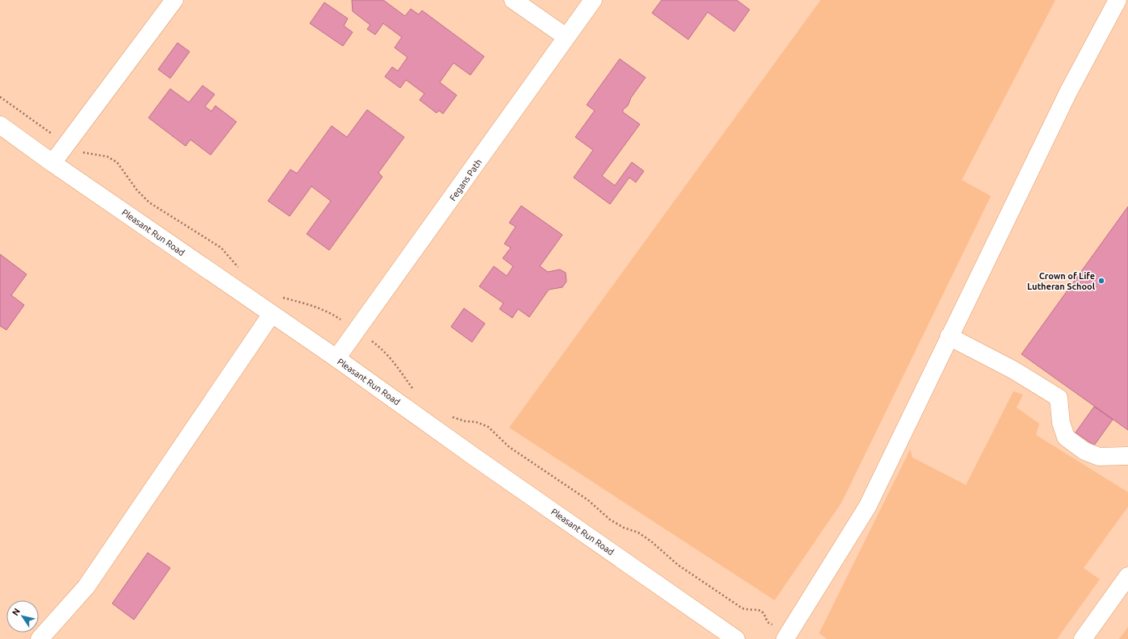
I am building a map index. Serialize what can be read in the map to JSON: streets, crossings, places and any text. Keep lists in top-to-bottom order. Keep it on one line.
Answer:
{"streets":{"main road":["Fegans Path","Pleasant Run Road"]},"crossings":[["Fegans Path","Pleasant Run Road"]],"places":["Crown of Life Lutheran School"],"north":"top left"}
